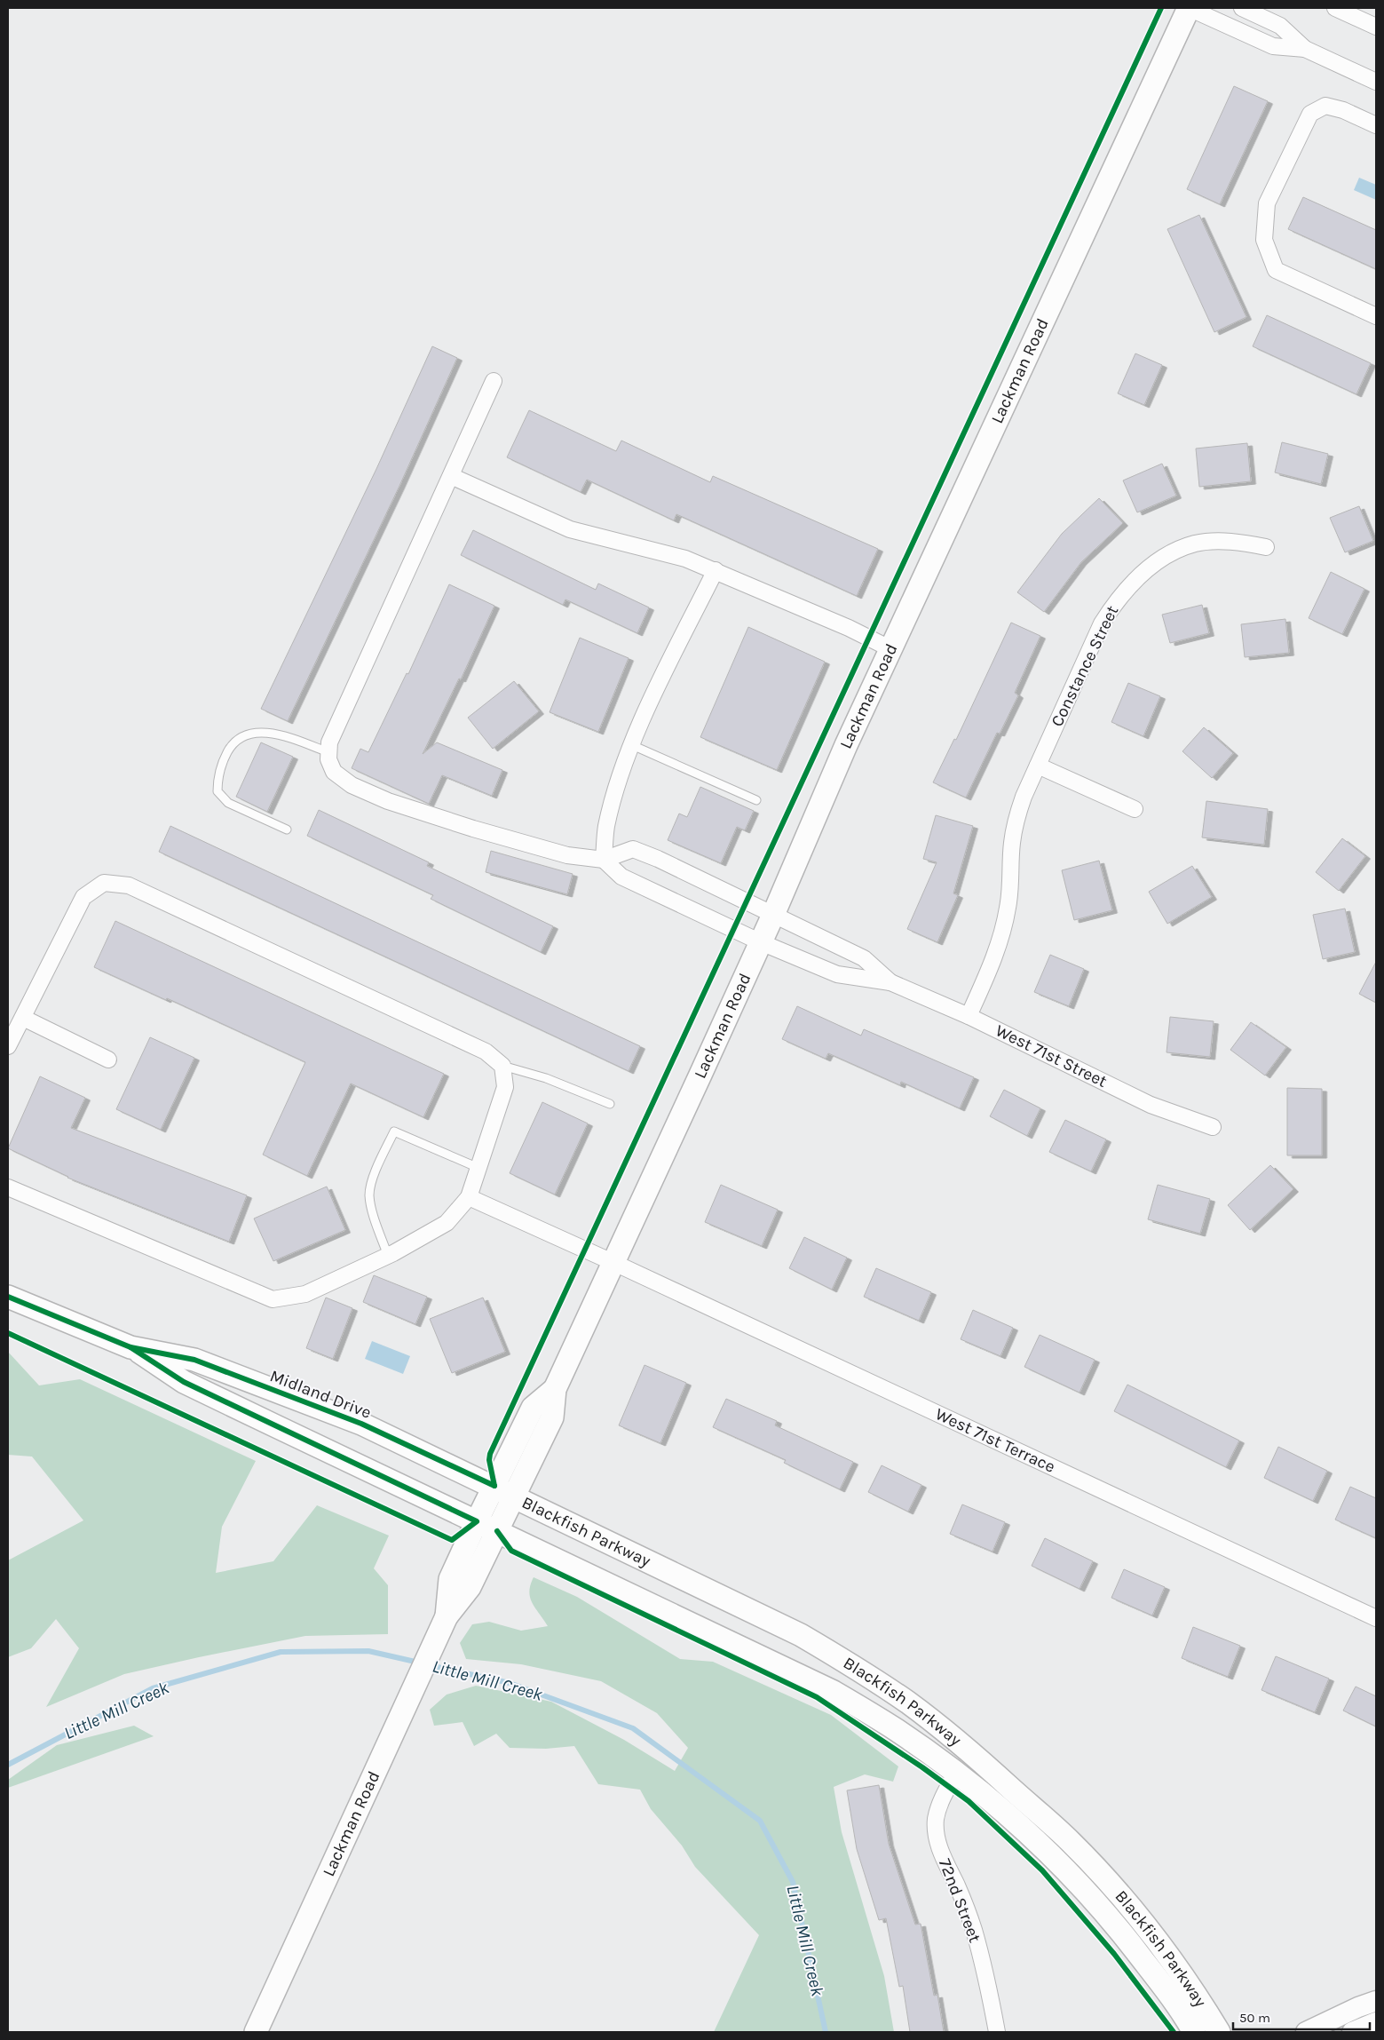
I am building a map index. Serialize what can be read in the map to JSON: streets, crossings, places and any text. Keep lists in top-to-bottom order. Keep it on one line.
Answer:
{"streets":{"main road":["Lackman Road","Midland Drive","Blackfish Parkway"],"street":["Constance Street","West 71st Street","West 71st Terrace","72nd Street"]},"crossings":[["Lackman Road","West 71st Street"],["Lackman Road","Midland Drive"],["Lackman Road","West 71st Terrace"],["Lackman Road","Blackfish Parkway"],["Constance Street","West 71st Street"],["Midland Drive","Blackfish Parkway"],["Blackfish Parkway","72nd Street"]],"water":["Little Mill Creek"],"scale_bar":"50 m"}
